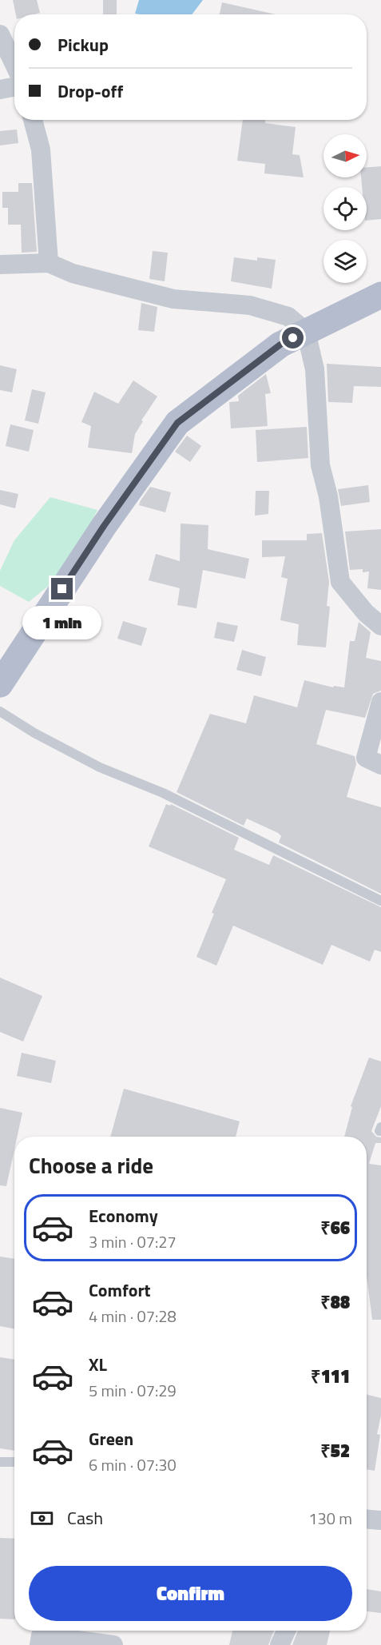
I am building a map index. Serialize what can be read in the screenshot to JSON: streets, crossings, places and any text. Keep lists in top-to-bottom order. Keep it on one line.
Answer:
{"north":"right","page":{"banner":["Pickup","Drop-off"],"bubble":"1 min","heading":"Choose a ride","list":[{"name":"Economy","note":"3 min · 07:27","value":"₹66"},{"name":"Comfort","note":"4 min · 07:28","value":"₹88"},{"name":"XL","note":"5 min · 07:29","value":"₹111"},{"name":"Green","note":"6 min · 07:30","value":"₹52"}],"pay":["Cash","130 m"],"buttons":"Confirm"}}
